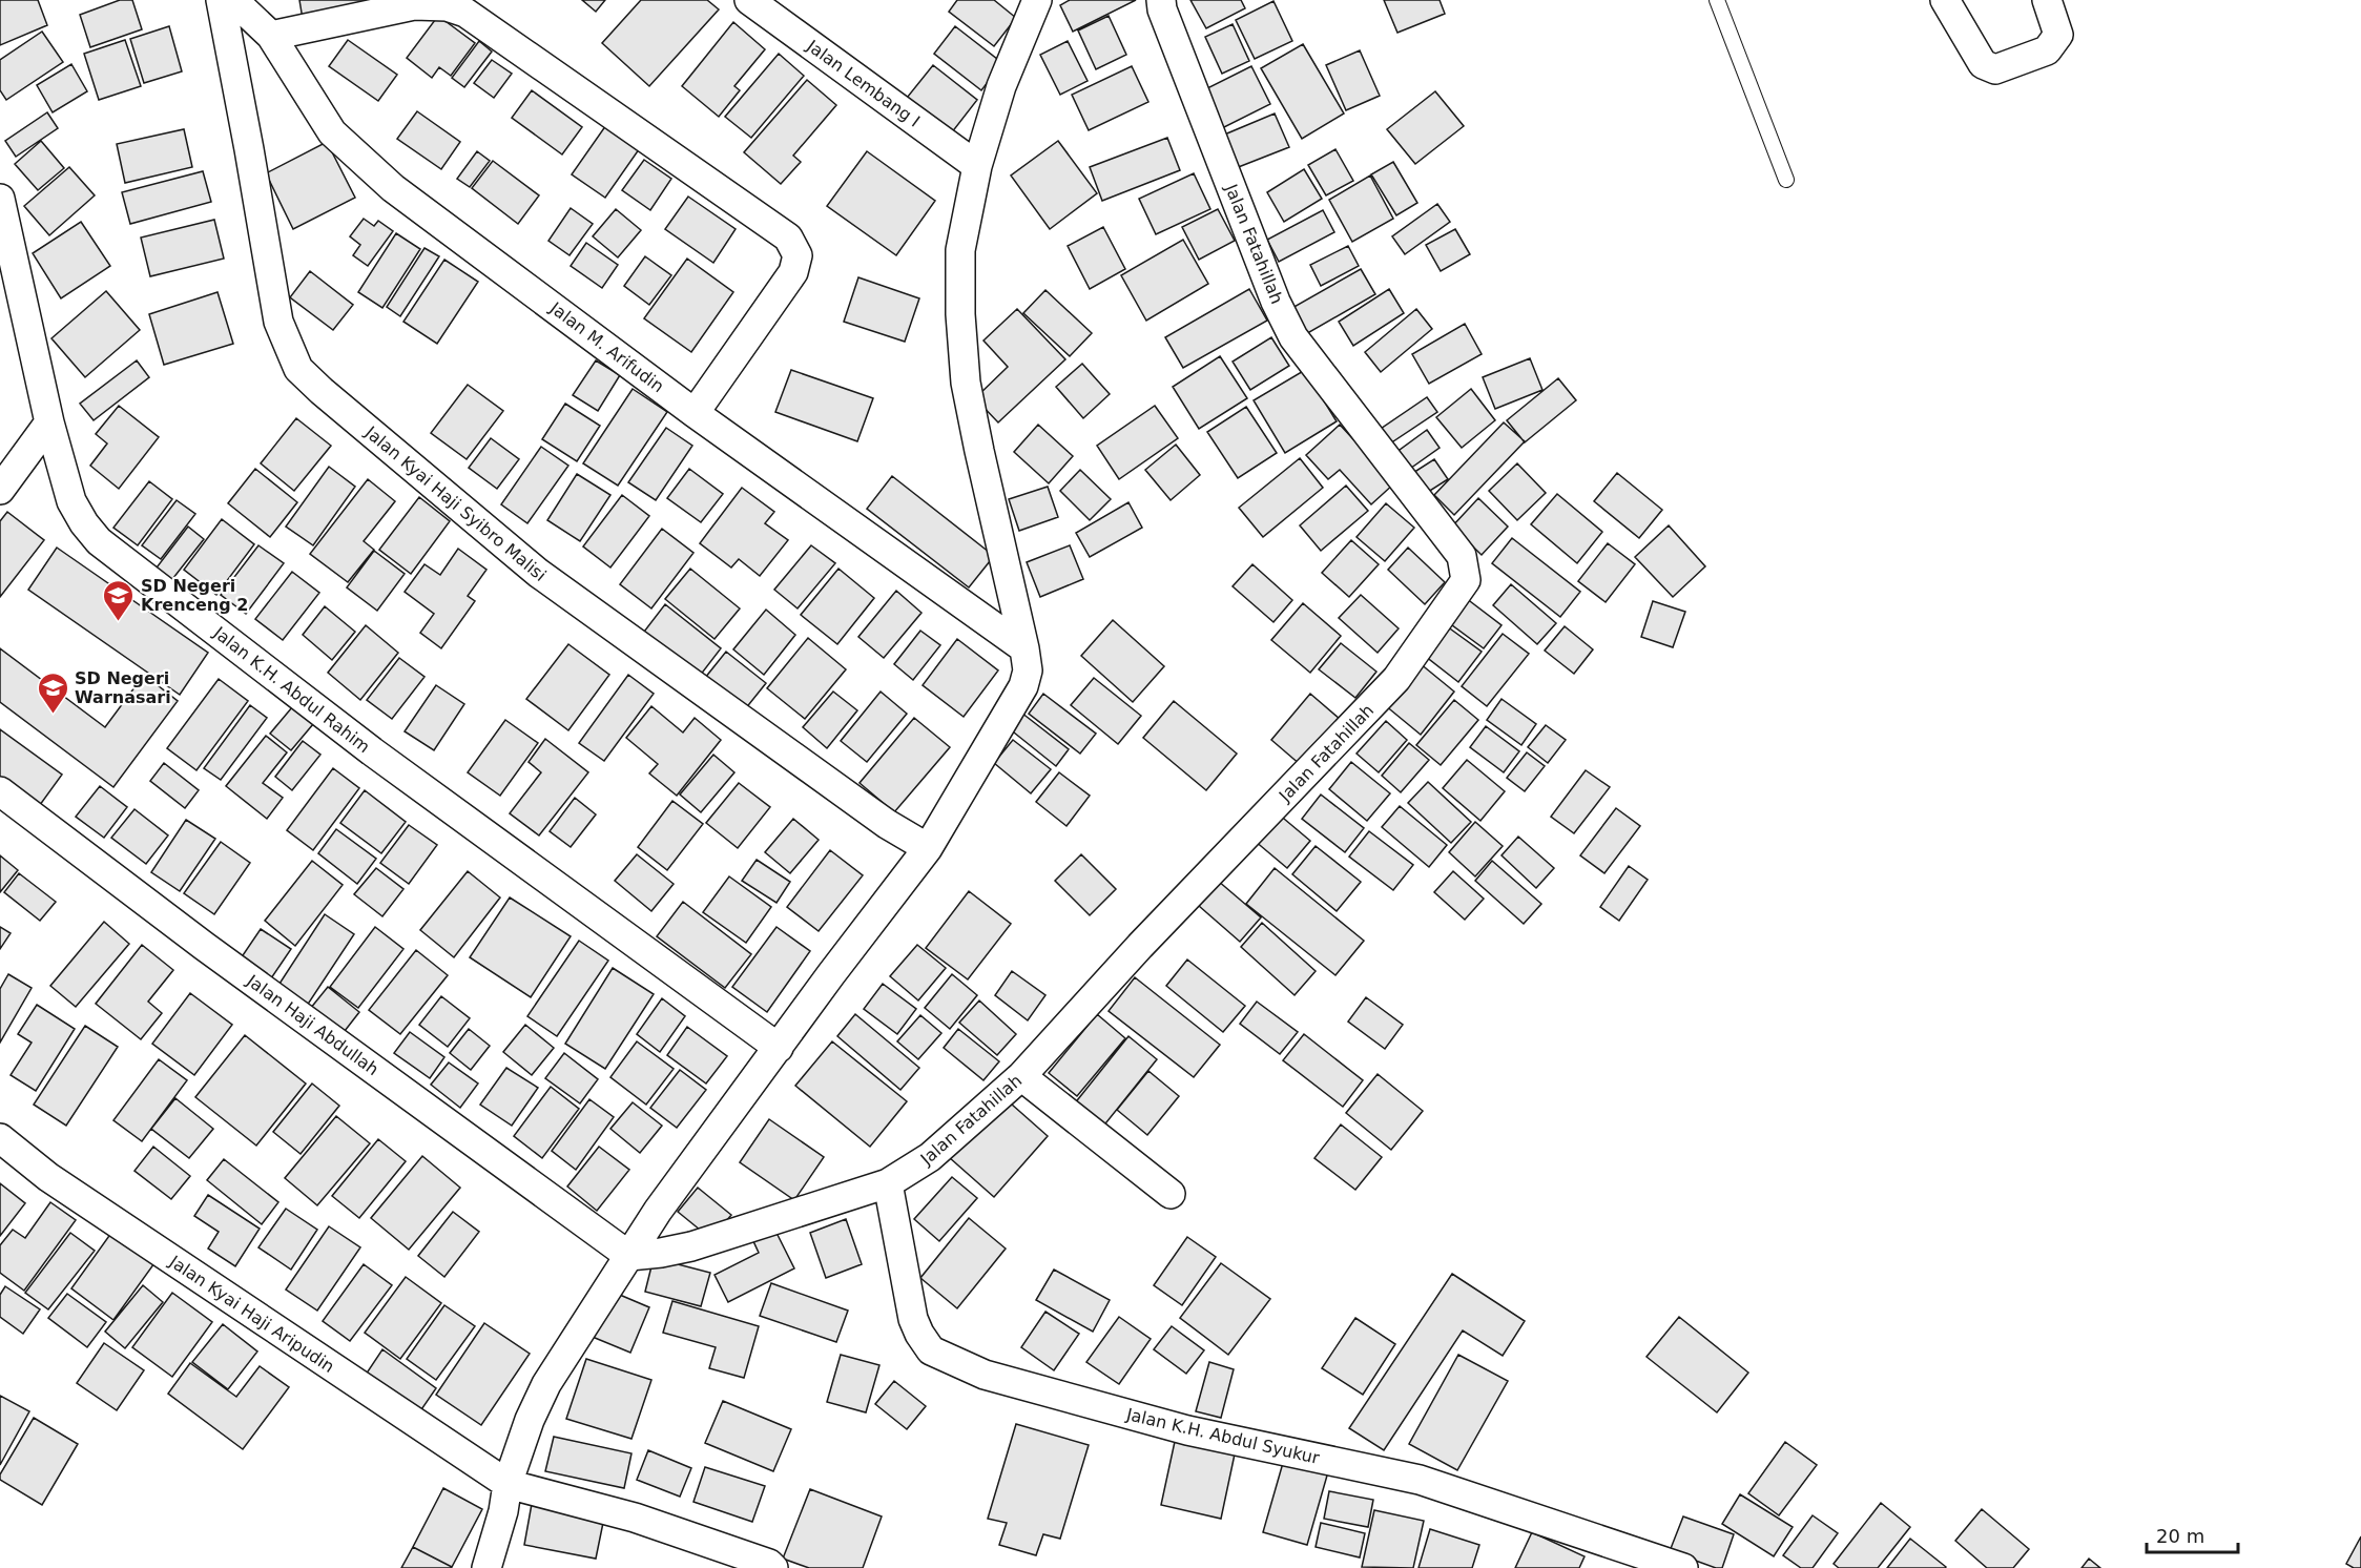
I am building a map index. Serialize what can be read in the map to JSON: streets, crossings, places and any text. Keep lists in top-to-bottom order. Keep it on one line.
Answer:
{"streets":{"street":["Jalan Lembang I","Jalan Fatahillah","Jalan M. Arifudin","Jalan Kyai Haji Syibro Malisi","Jalan K.H. Abdul Rahim","Jalan Haji Abdullah","Jalan Kyai Haji Aripudin","Jalan K.H. Abdul Syukur"]},"crossings":[["Jalan Fatahillah","Jalan Haji Abdullah"],["Jalan Fatahillah","Jalan K.H. Abdul Syukur"]],"places":{"school or university":["SD Negeri Krenceng 2","SD Negeri Warnasari"]},"scale_bar":"20 m"}
